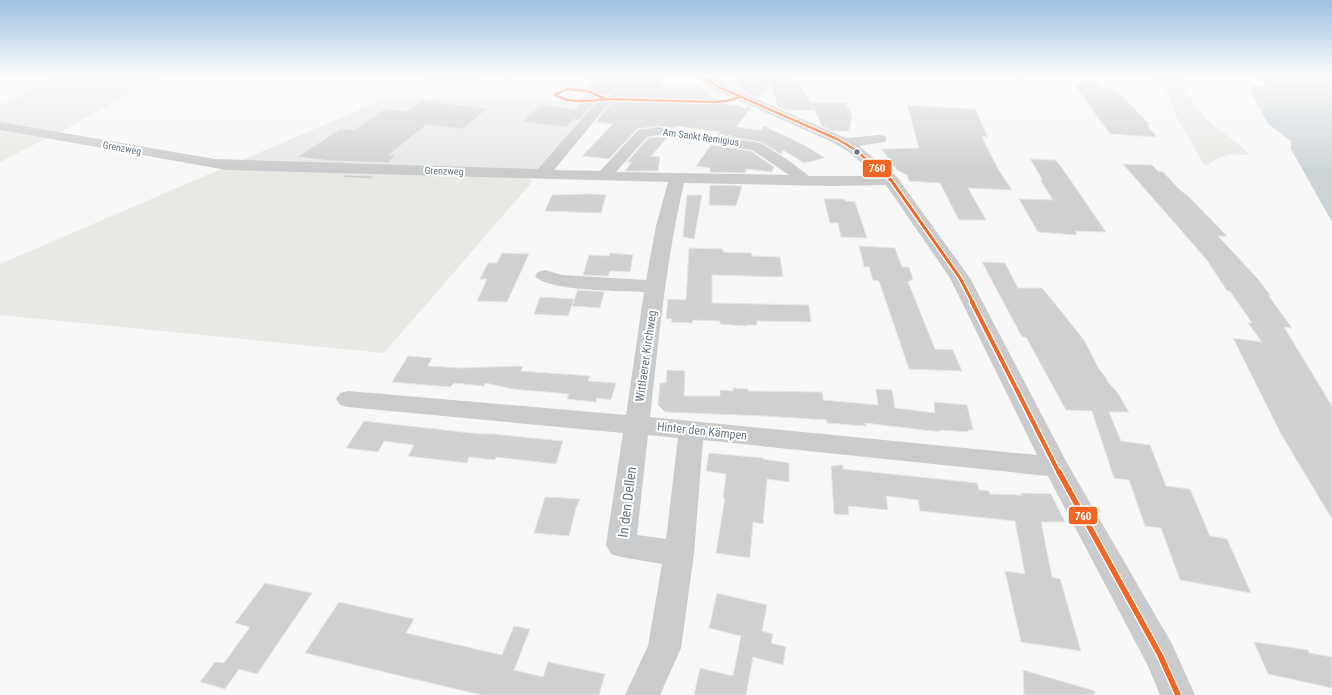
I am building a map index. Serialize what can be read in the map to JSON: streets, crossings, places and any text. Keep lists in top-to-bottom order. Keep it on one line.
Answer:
{"streets":{"street":["Am Sankt Remigius","Grenzweg","Wittlaerer Kirchweg","Hinter den Kämpen","In den Dellen"]},"crossings":[["Am Sankt Remigius","Grenzweg"],["Grenzweg","Wittlaerer Kirchweg"],["Wittlaerer Kirchweg","Hinter den Kämpen"],["Wittlaerer Kirchweg","In den Dellen"],["Hinter den Kämpen","In den Dellen"]],"lines":["transit line 760"]}
